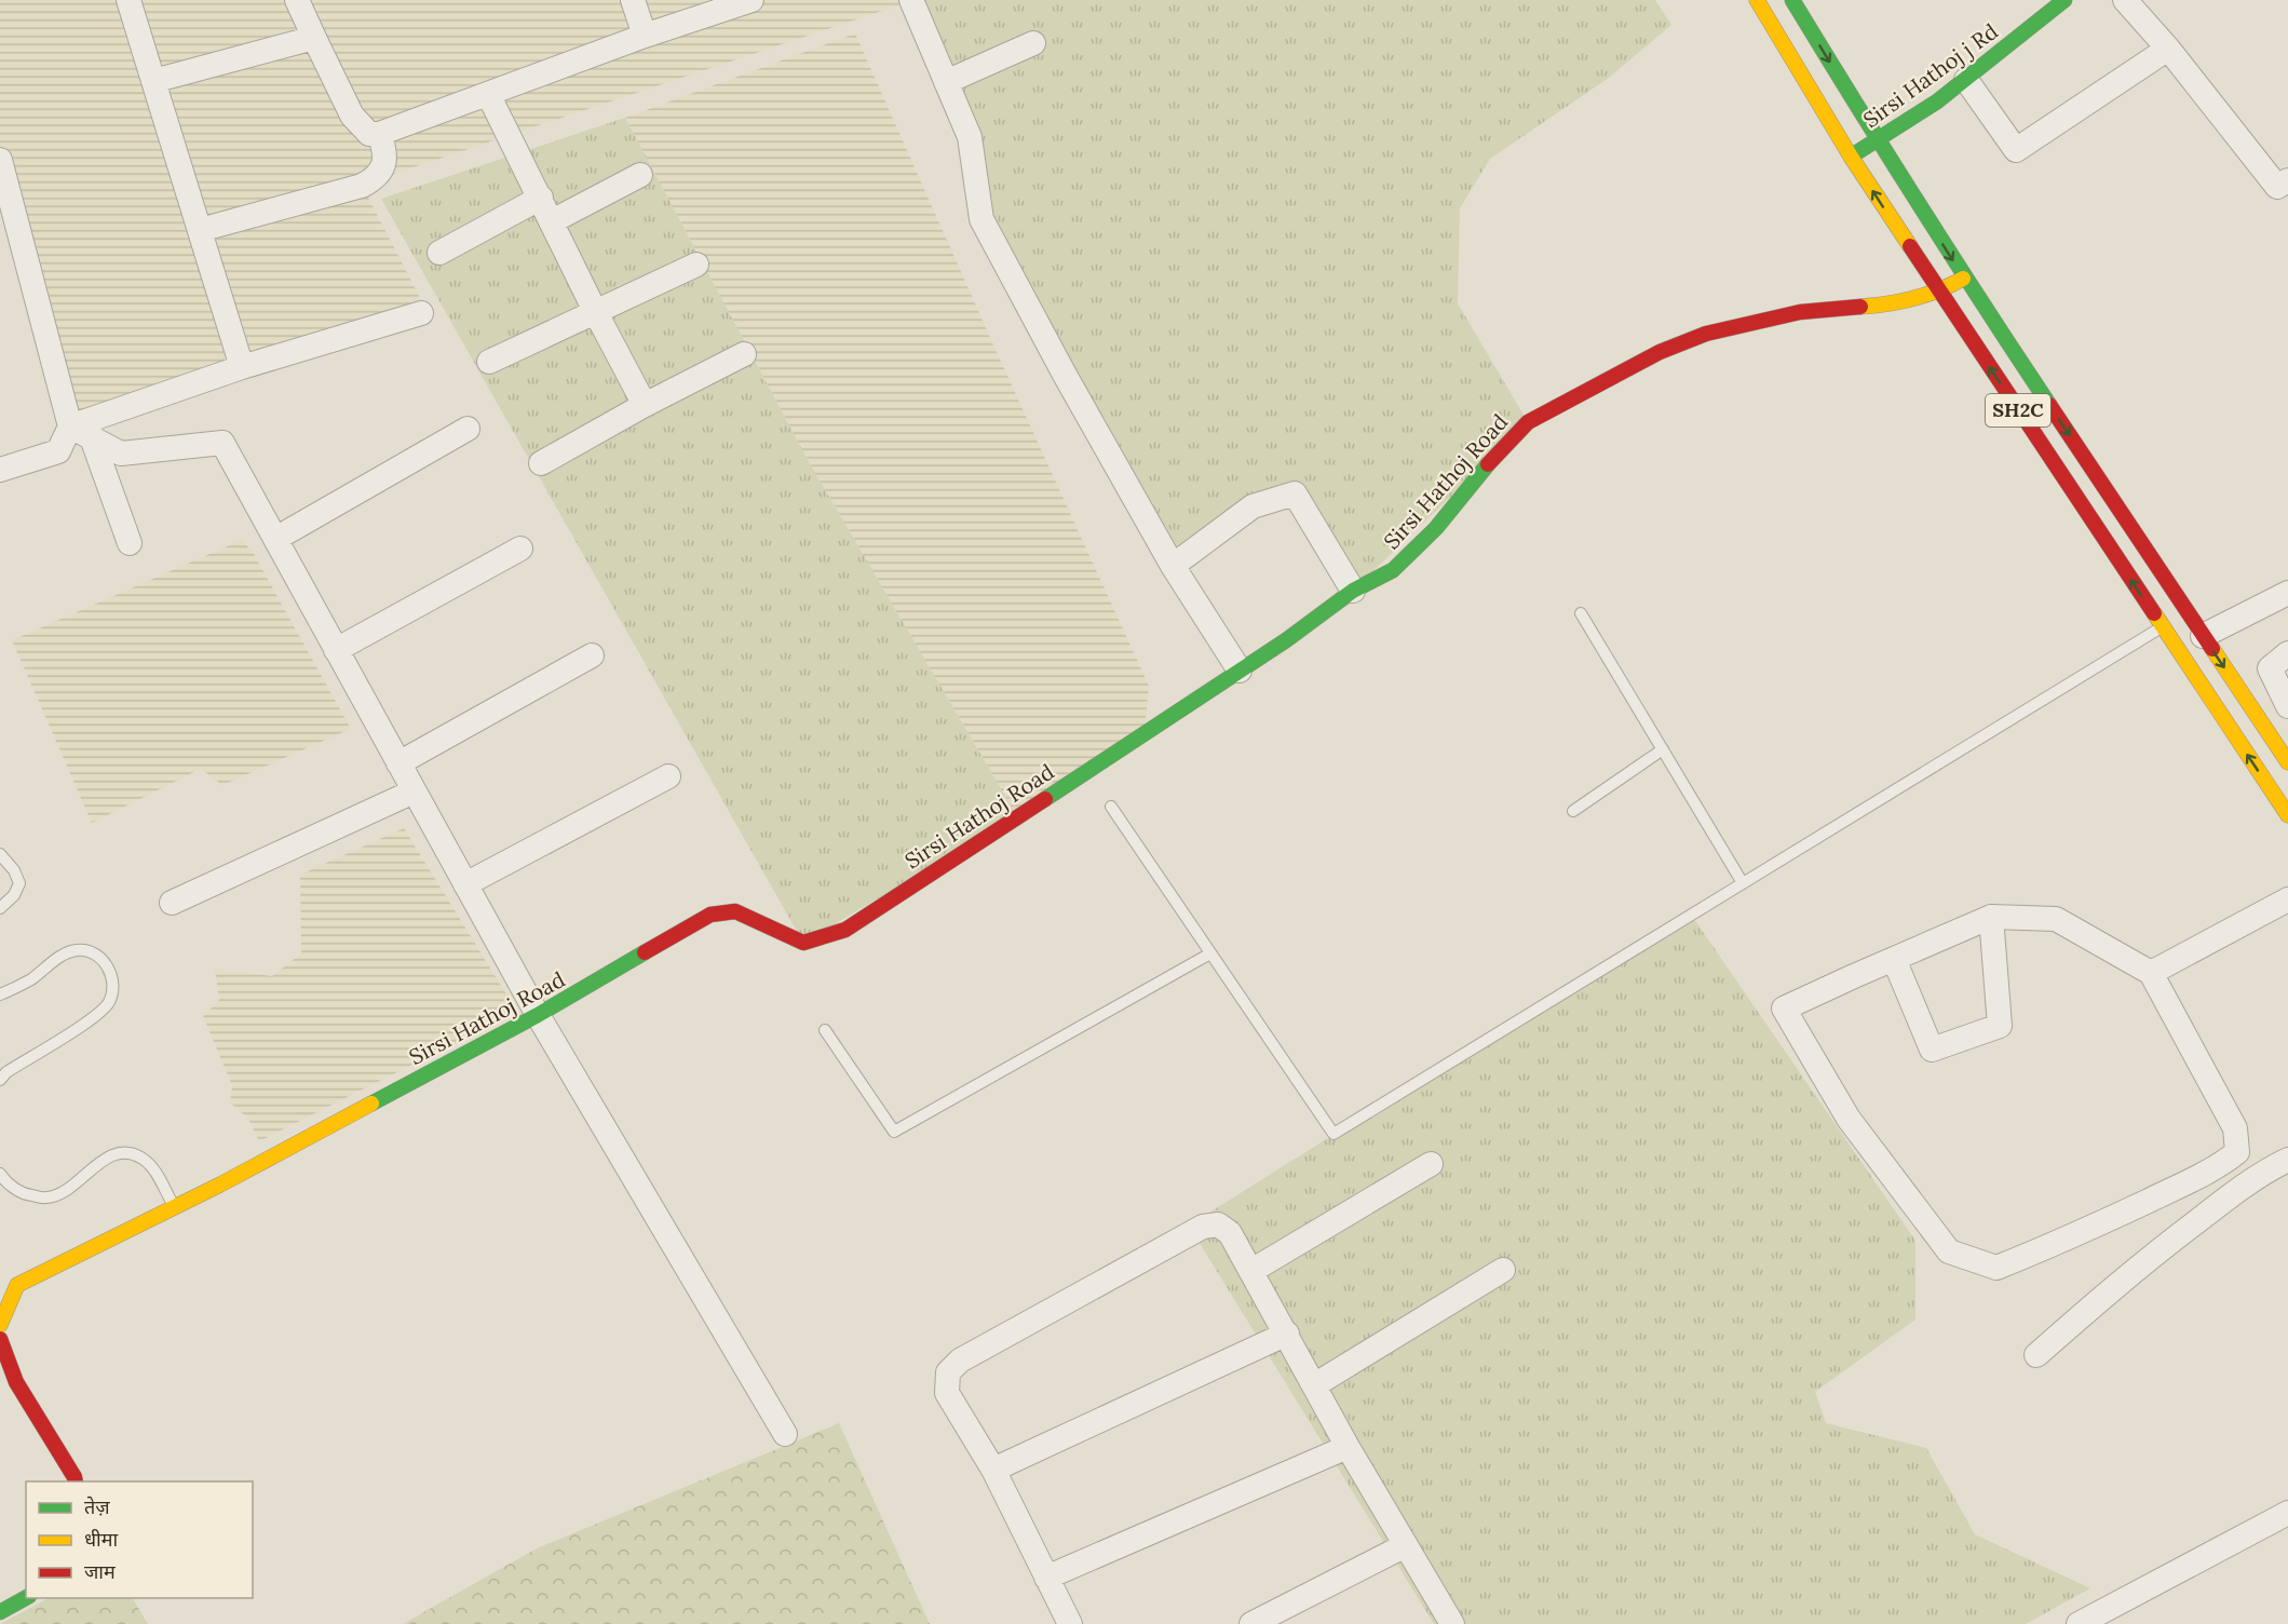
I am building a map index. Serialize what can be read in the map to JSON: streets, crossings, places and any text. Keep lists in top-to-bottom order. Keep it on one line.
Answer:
{"streets":{"street":["Sirsi Hathoj j Rd","SH2C","Sirsi Hathoj Road"]},"crossings":[["Sirsi Hathoj j Rd","SH2C"],["SH2C","Sirsi Hathoj Road"]],"legend":["तेज़","धीमा","जाम"]}
